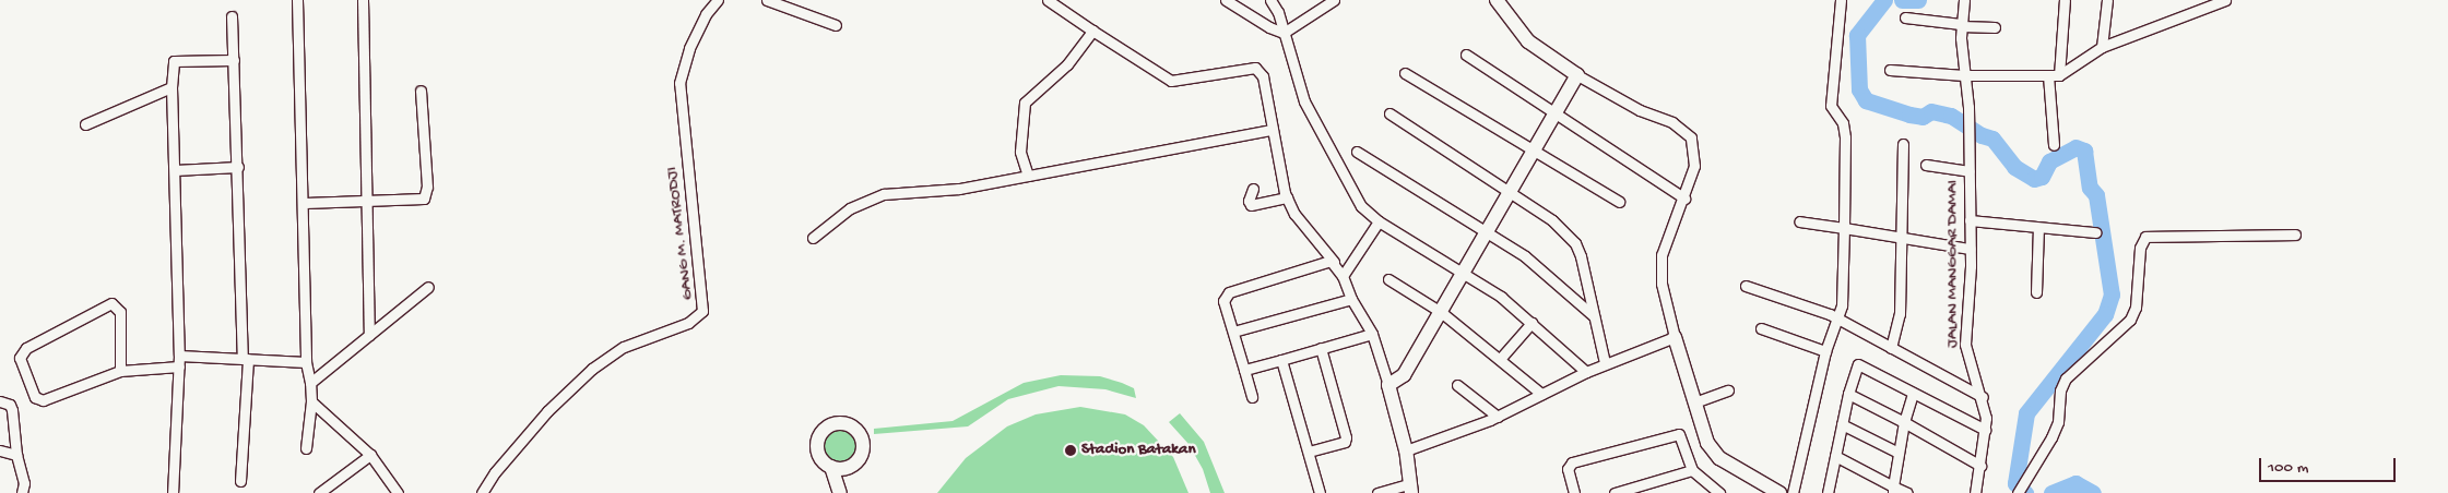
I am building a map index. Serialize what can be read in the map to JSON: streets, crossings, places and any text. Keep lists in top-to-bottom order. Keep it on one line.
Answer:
{"streets":{"street":["GANG M. MATRODJI","JALAN MANGGAR DAMAI"]},"places":["Stadion Batakan"],"scale_bar":"100 m"}
